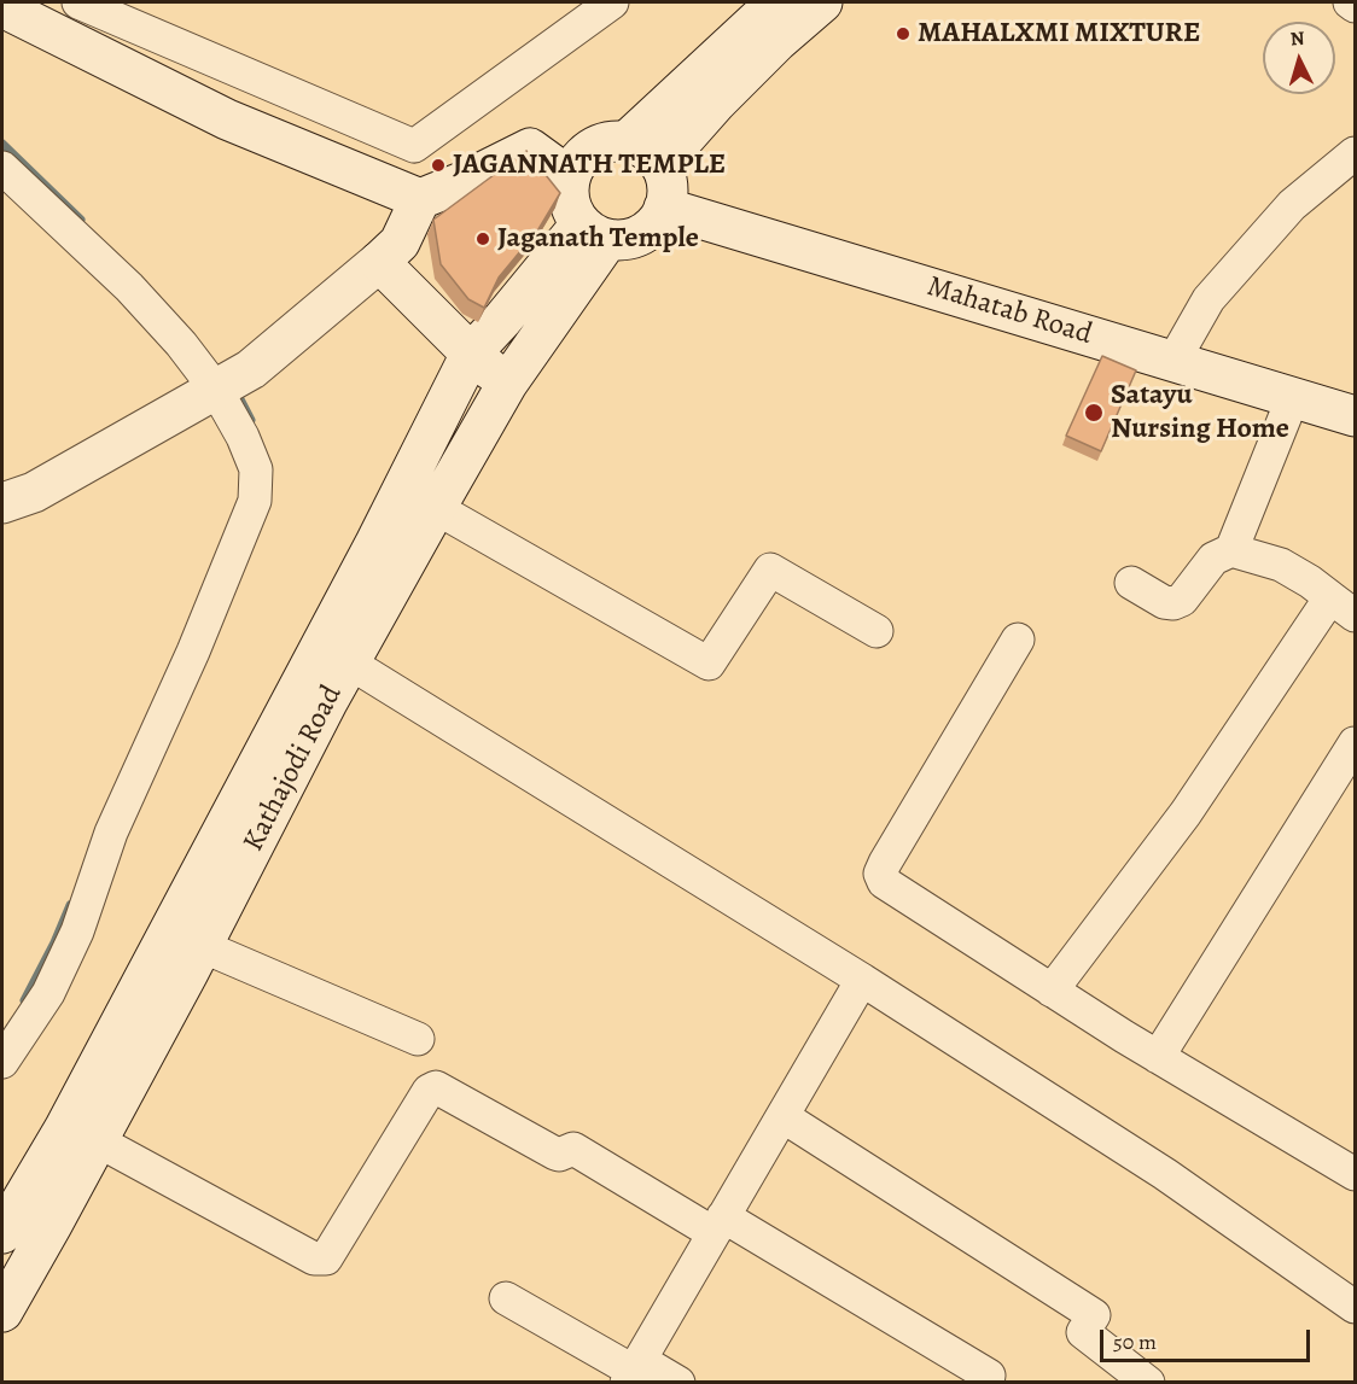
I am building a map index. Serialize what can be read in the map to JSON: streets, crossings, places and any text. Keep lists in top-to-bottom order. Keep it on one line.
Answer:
{"streets":{"main road":["Mahatab Road","Kathajodi Road"]},"crossings":[["Mahatab Road","Kathajodi Road"]],"places":["MAHALXMI MIXTURE","JAGANNATH TEMPLE","Jaganath Temple","Satayu Nursing Home"],"scale_bar":"50 m","north":"top"}
